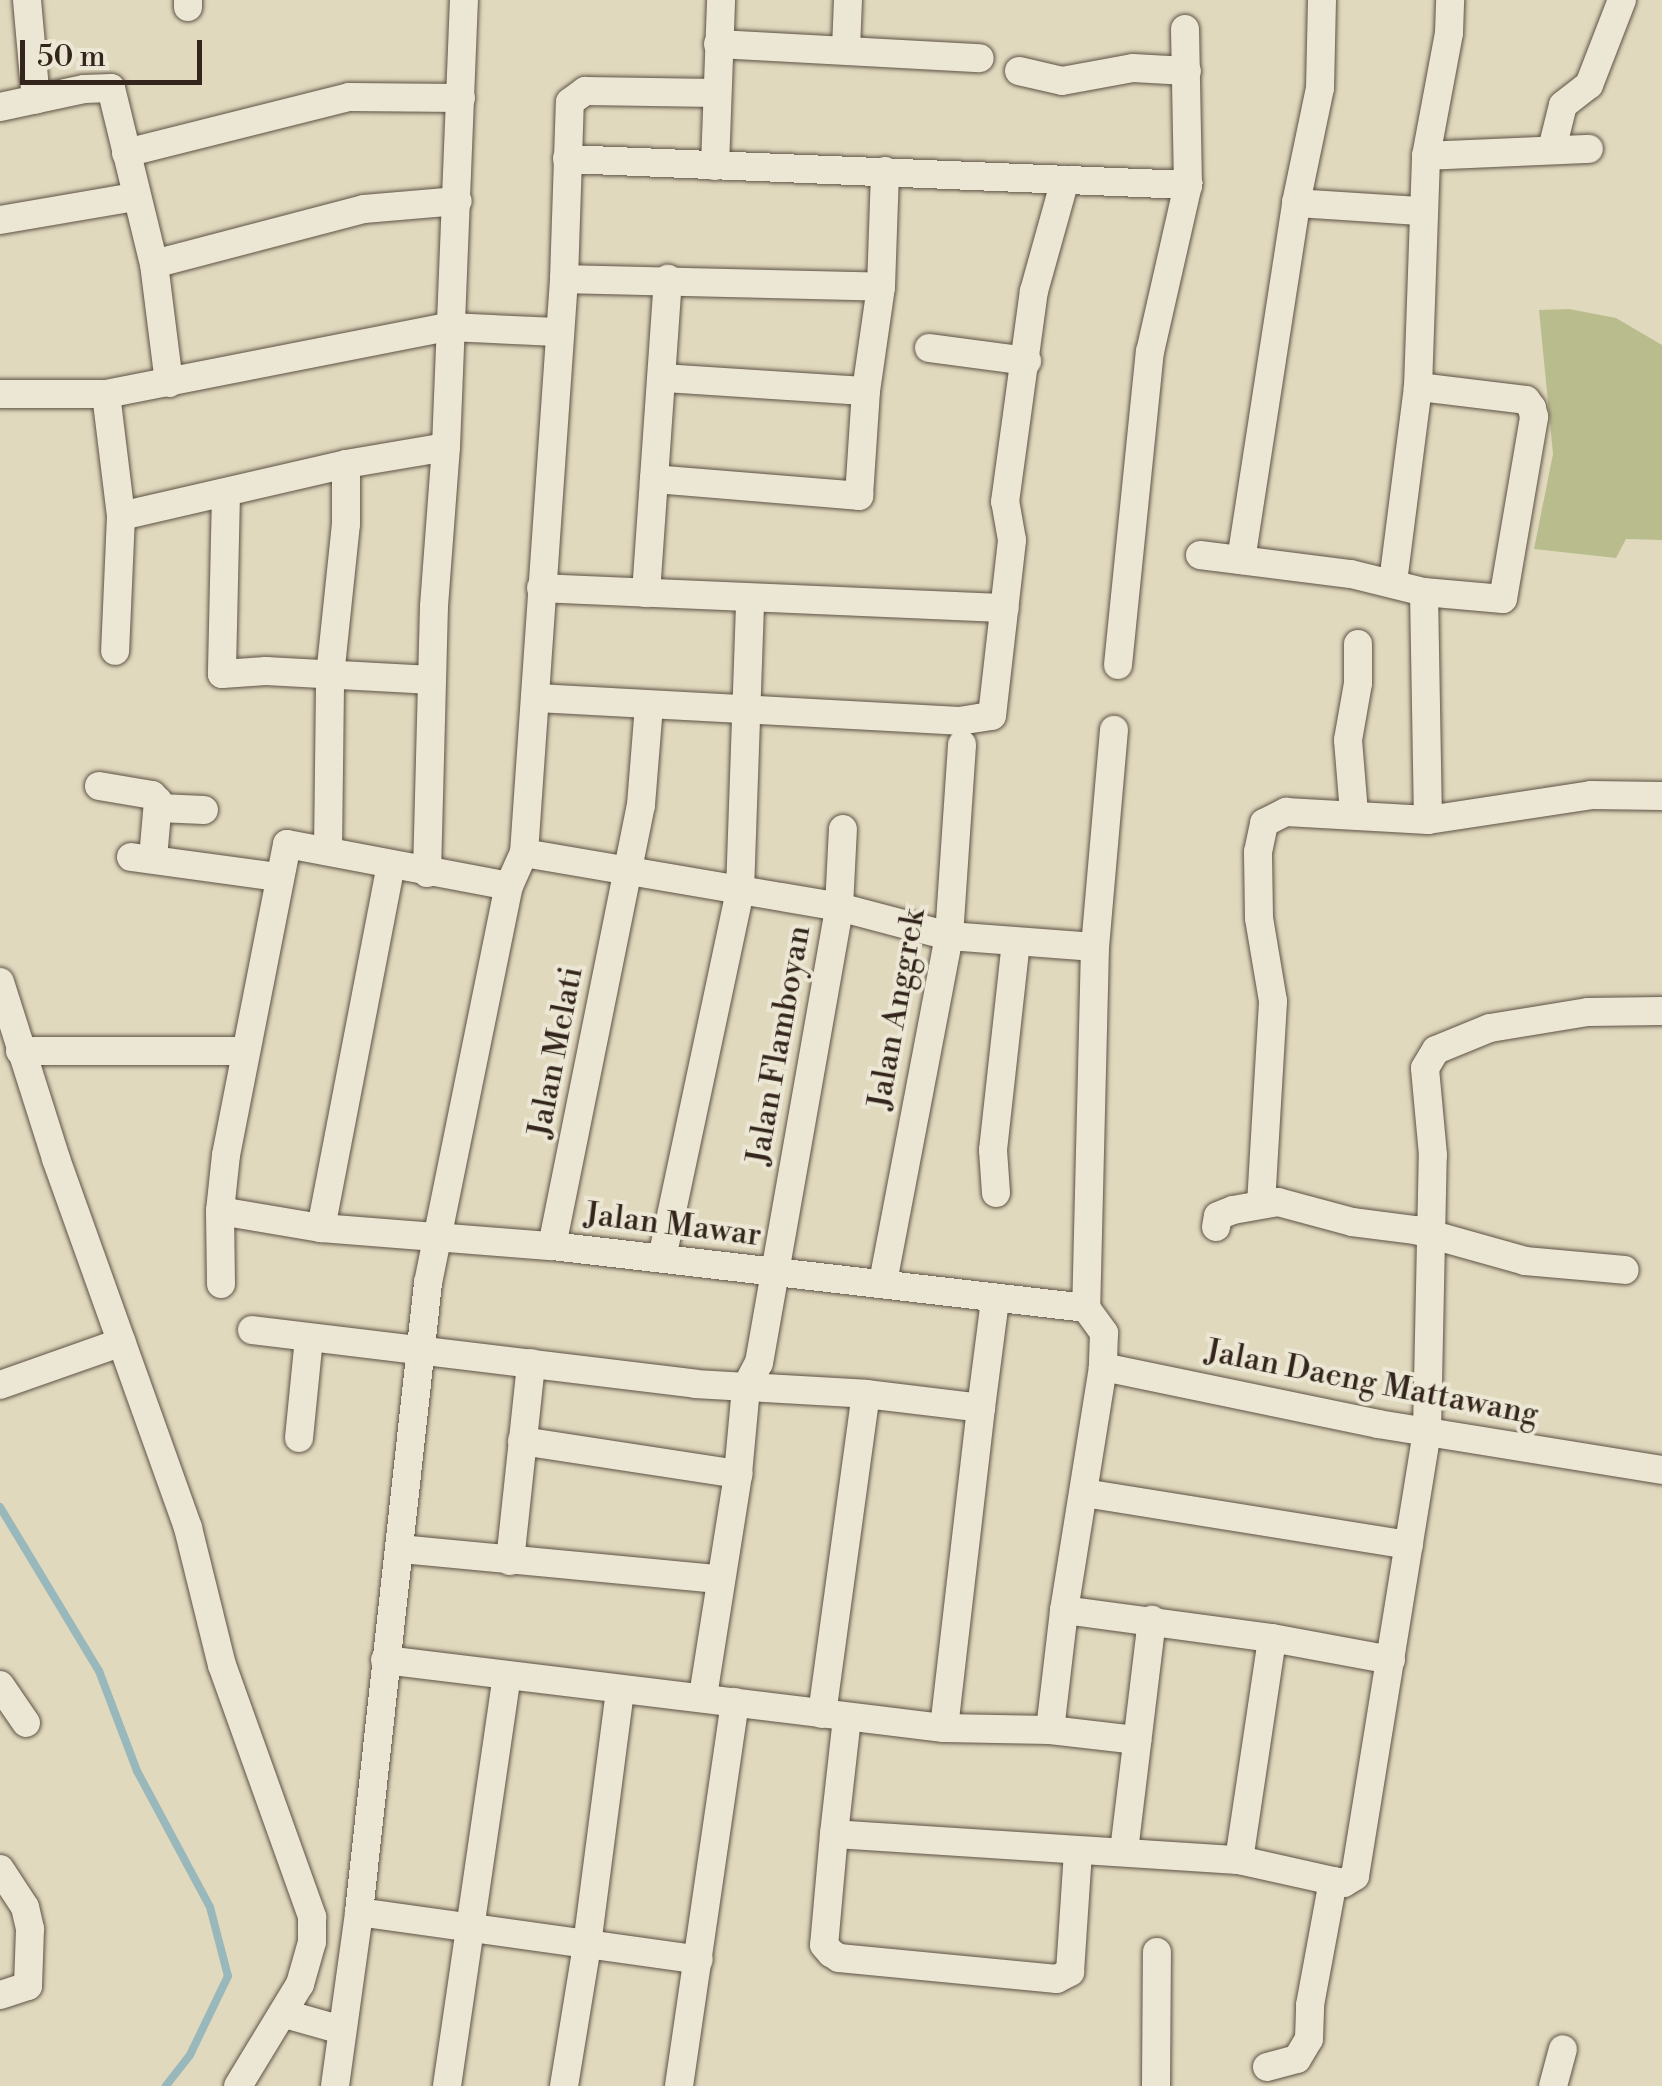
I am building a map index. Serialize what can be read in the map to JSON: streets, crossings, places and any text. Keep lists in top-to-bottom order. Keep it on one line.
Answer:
{"streets":{"street":["Jalan Anggrek","Jalan Flamboyan","Jalan Melati","Jalan Mawar","Jalan Daeng Mattawang"]},"crossings":[["Jalan Anggrek","Jalan Mawar"],["Jalan Flamboyan","Jalan Mawar"],["Jalan Melati","Jalan Mawar"]],"scale_bar":"50 m"}
